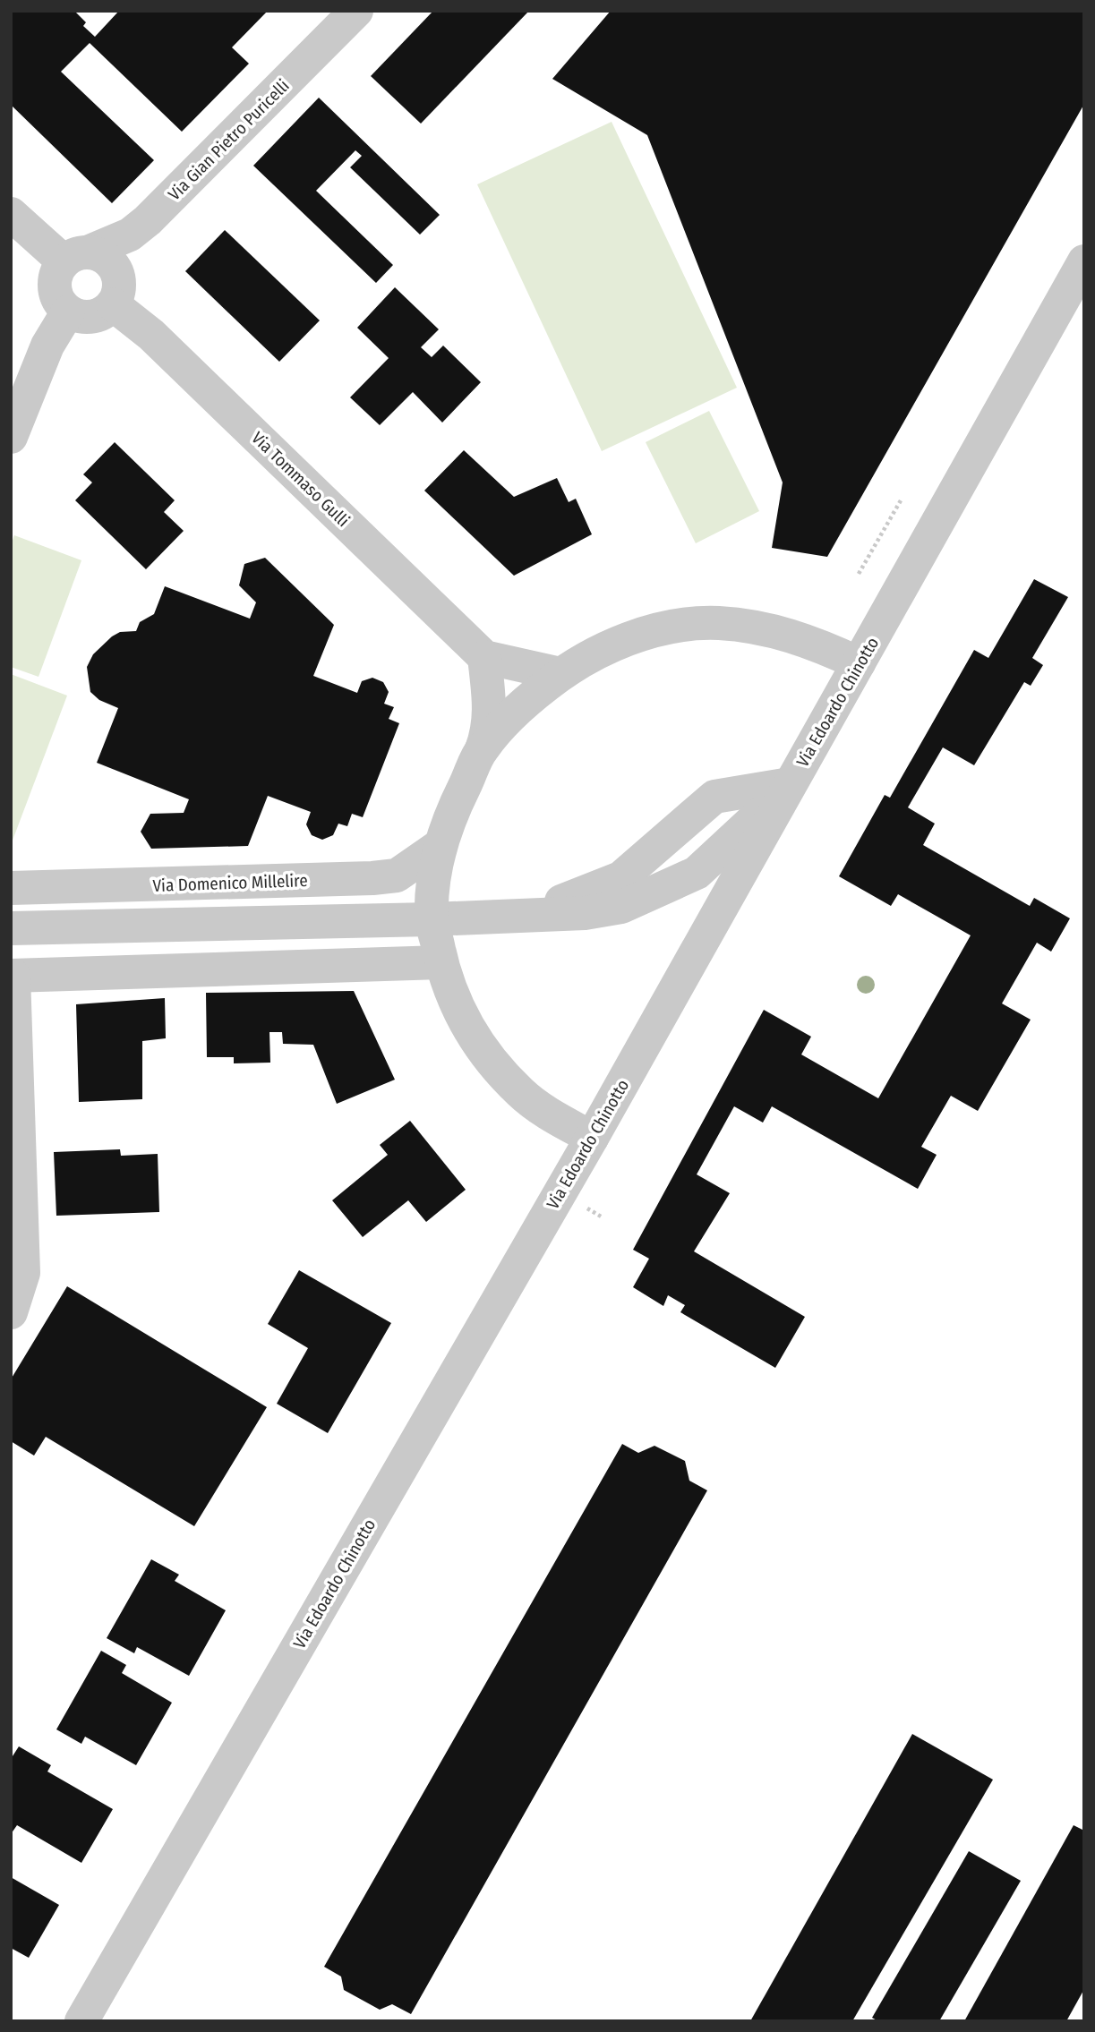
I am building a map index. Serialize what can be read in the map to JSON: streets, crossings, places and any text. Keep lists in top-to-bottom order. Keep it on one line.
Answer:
{"streets":{"street":["Via Gian Pietro Puricelli","Via Tommaso Gulli","Via Edoardo Chinotto","Via Domenico Millelire"]},"crossings":[["Via Gian Pietro Puricelli","Via Tommaso Gulli"]]}
